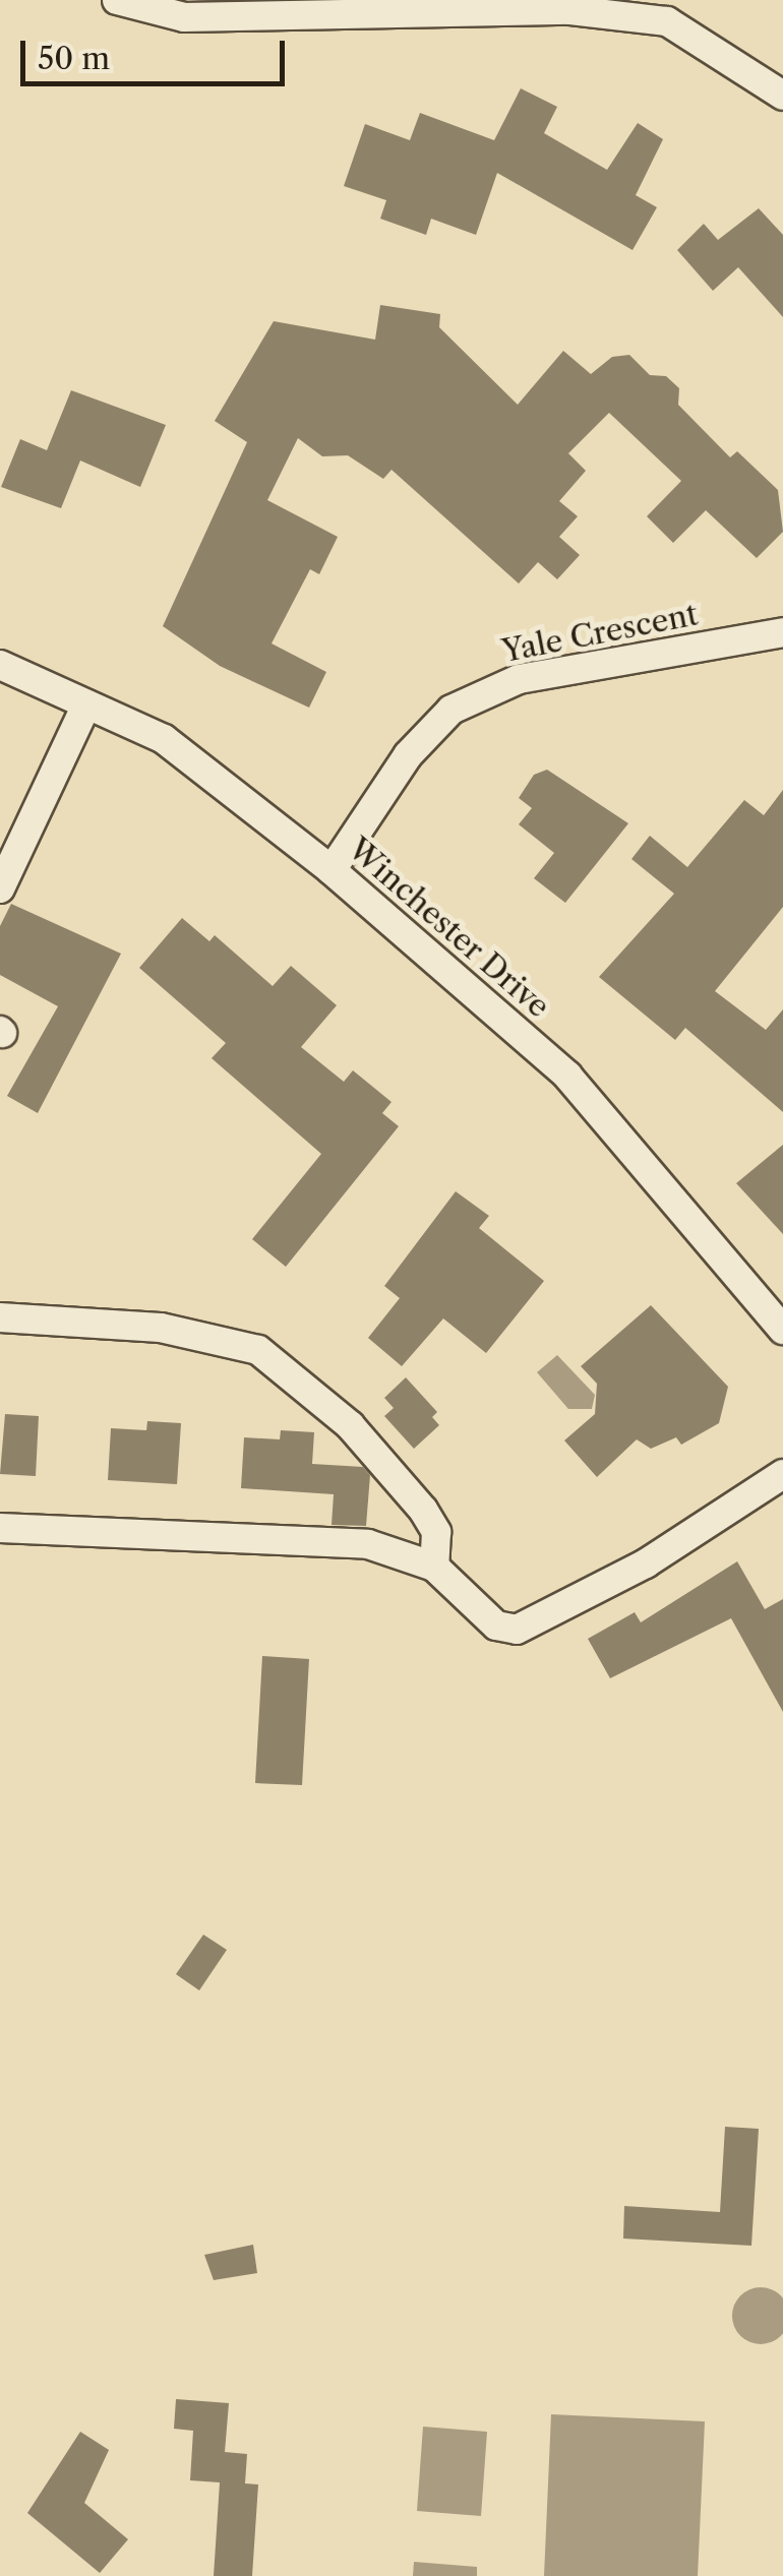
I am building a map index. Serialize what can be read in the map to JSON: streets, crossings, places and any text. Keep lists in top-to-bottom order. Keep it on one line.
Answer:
{"streets":{"street":["Yale Crescent","Winchester Drive"]},"crossings":[["Yale Crescent","Winchester Drive"]],"scale_bar":"50 m"}
